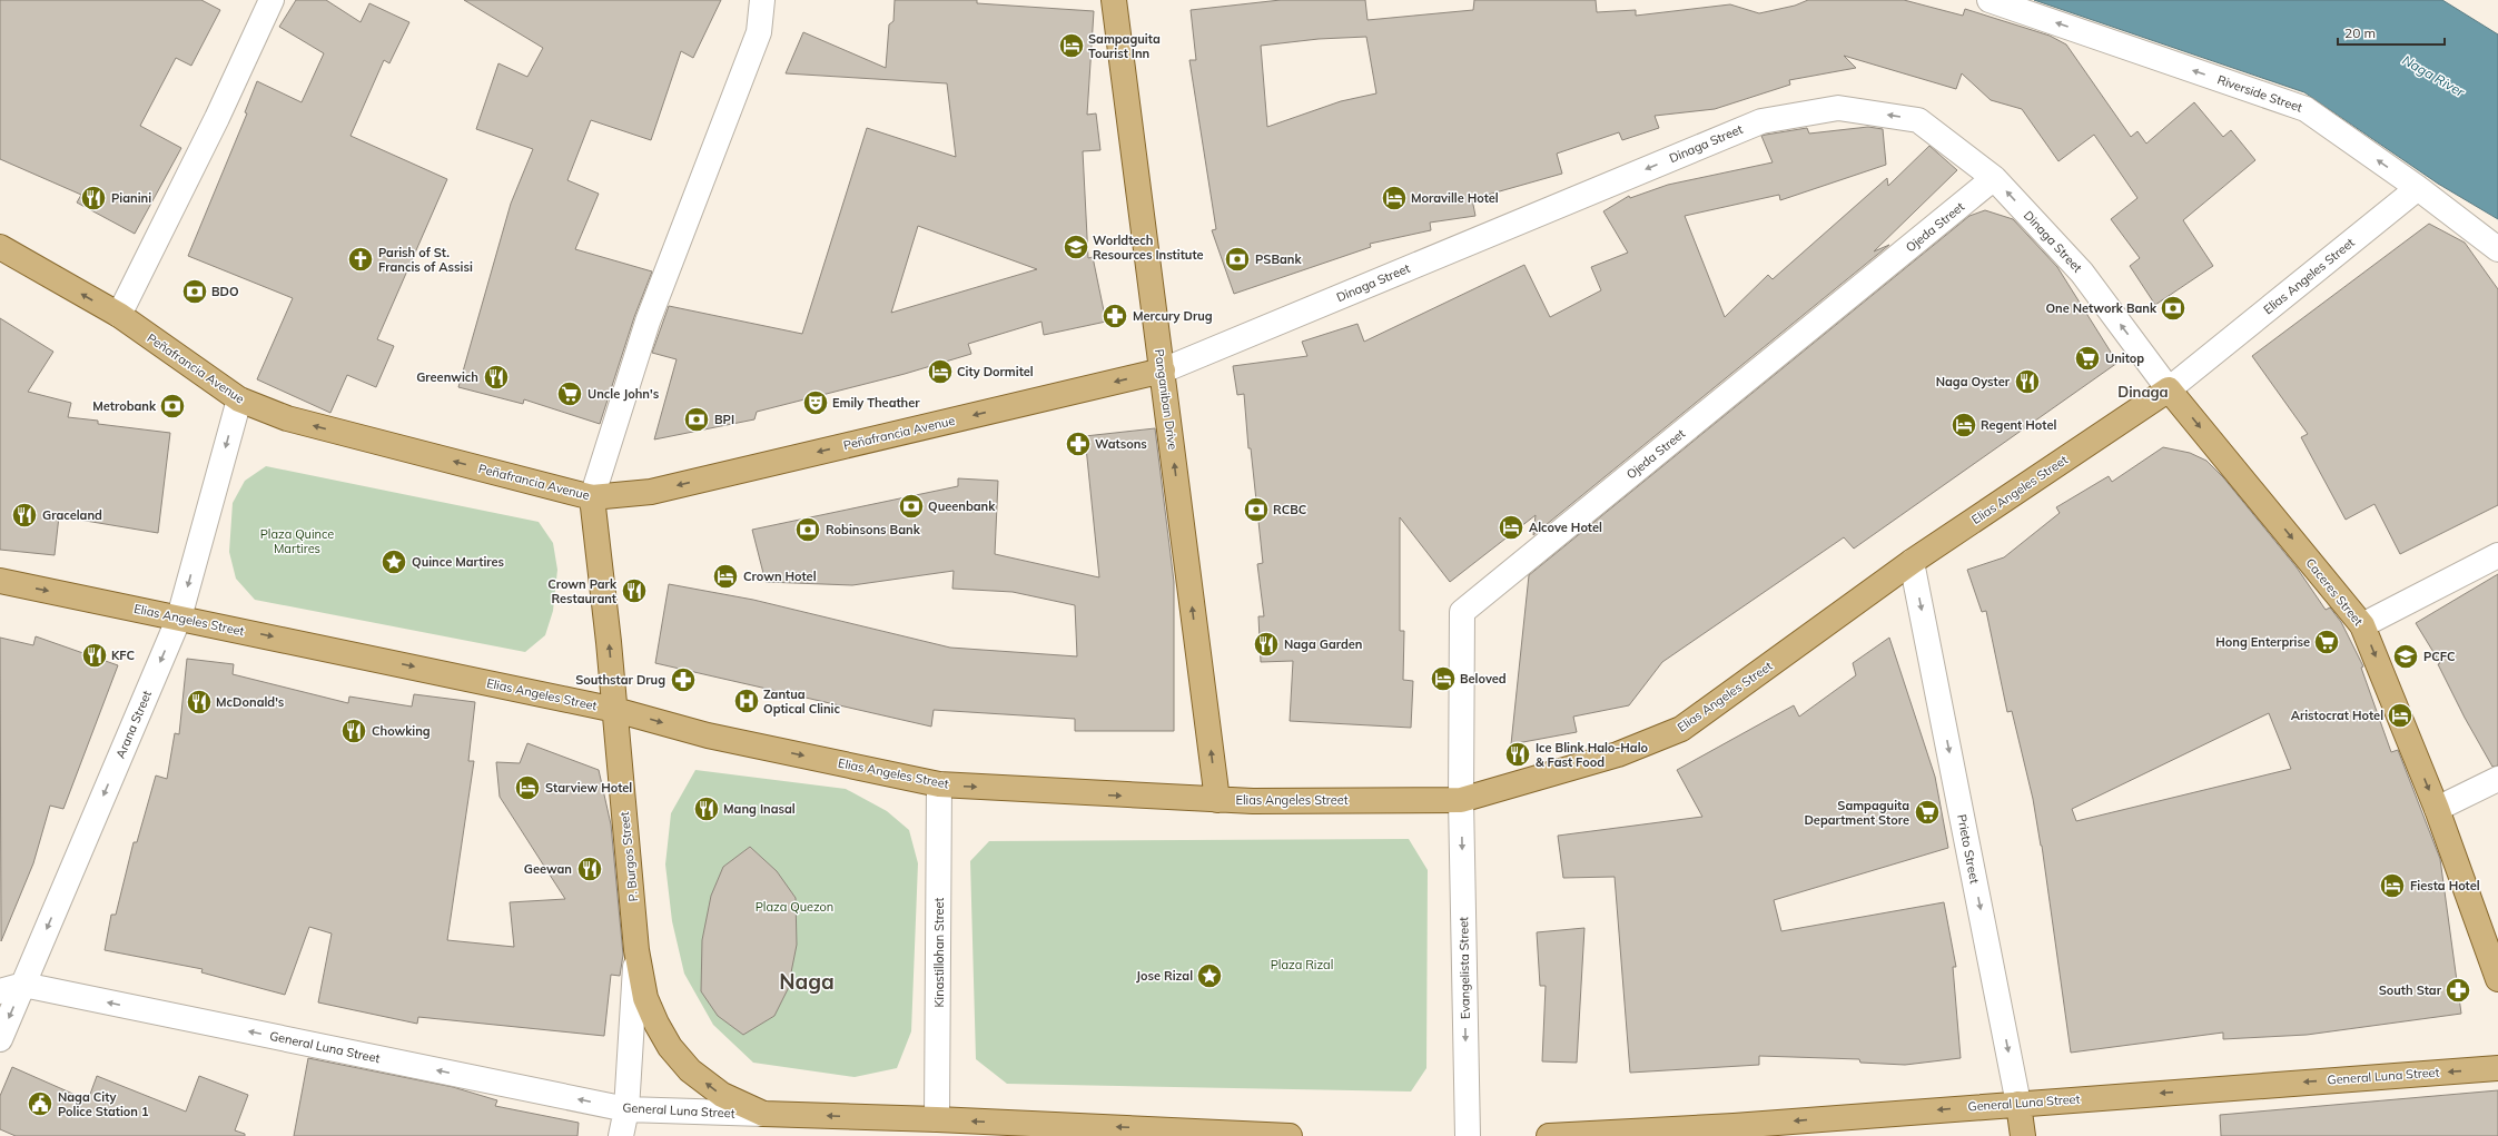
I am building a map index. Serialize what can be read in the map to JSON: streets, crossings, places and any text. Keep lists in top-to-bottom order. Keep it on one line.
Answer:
{"streets":{"main road":["Elias Angeles Street","Peñafrancia Avenue","Panganiban Drive","Caceres Street","Prieto Street","P. Burgos Street","General Luna Street"],"street":["Riverside Street","Dinaga Street","Ojeda Street","Arana Street","Kinastillohan Street","Evangelista Street"]},"crossings":[["Riverside Street","Elias Angeles Street"],["Dinaga Street","Ojeda Street"],["Dinaga Street","Elias Angeles Street"],["Dinaga Street","Peñafrancia Avenue"],["Dinaga Street","Panganiban Drive"],["Dinaga Street","Caceres Street"],["Ojeda Street","Elias Angeles Street"],["Ojeda Street","Evangelista Street"],["Elias Angeles Street","Panganiban Drive"],["Elias Angeles Street","Caceres Street"],["Elias Angeles Street","Arana Street"],["Elias Angeles Street","Prieto Street"],["Elias Angeles Street","P. Burgos Street"],["Elias Angeles Street","Kinastillohan Street"],["Elias Angeles Street","Evangelista Street"],["Peñafrancia Avenue","Panganiban Drive"],["Peñafrancia Avenue","Arana Street"],["Peñafrancia Avenue","P. Burgos Street"],["Arana Street","General Luna Street"],["Prieto Street","General Luna Street"],["P. Burgos Street","General Luna Street"],["Kinastillohan Street","General Luna Street"]],"one_way":["Riverside Street","Dinaga Street","Elias Angeles Street","Peñafrancia Avenue","Panganiban Drive","Caceres Street","Arana Street","Prieto Street","Evangelista Street","General Luna Street"],"districts":["Dinaga","Naga"],"water":["Naga River"],"parks":["Plaza Quince Martires","Plaza Quezon","Plaza Rizal"],"places":{"hotel":["Sampaguita Tourist Inn","Moraville Hotel","City Dormitel","Regent Hotel","Alcove Hotel","Crown Hotel","Beloved","Aristocrat Hotel","Starview Hotel","Fiesta Hotel"],"restaurant":["Pianini","Greenwich","Naga Oyster","Graceland","Crown Park Restaurant","Naga Garden","KFC","McDonald's","Chowking","Ice Blink Halo-Halo & Fast Food","Mang Inasal","Geewan"],"school or university":["Worldtech Resources Institute","PCFC"],"church":["Parish of St. Francis of Assisi"],"bank":["PSBank","BDO","One Network Bank","Metrobank","BPI","Queenbank","RCBC","Robinsons Bank"],"pharmacy":["Mercury Drug","Watsons","Southstar Drug","South Star"],"supermarket":["Unitop","Uncle John's","Hong Enterprise","Sampaguita Department Store"],"theatre":["Emily Theather"],"place":["Quince Martires","Jose Rizal"],"hospital":["Zantua Optical Clinic"],"public building":["Naga City Police Station 1"]},"scale_bar":"20 m"}
